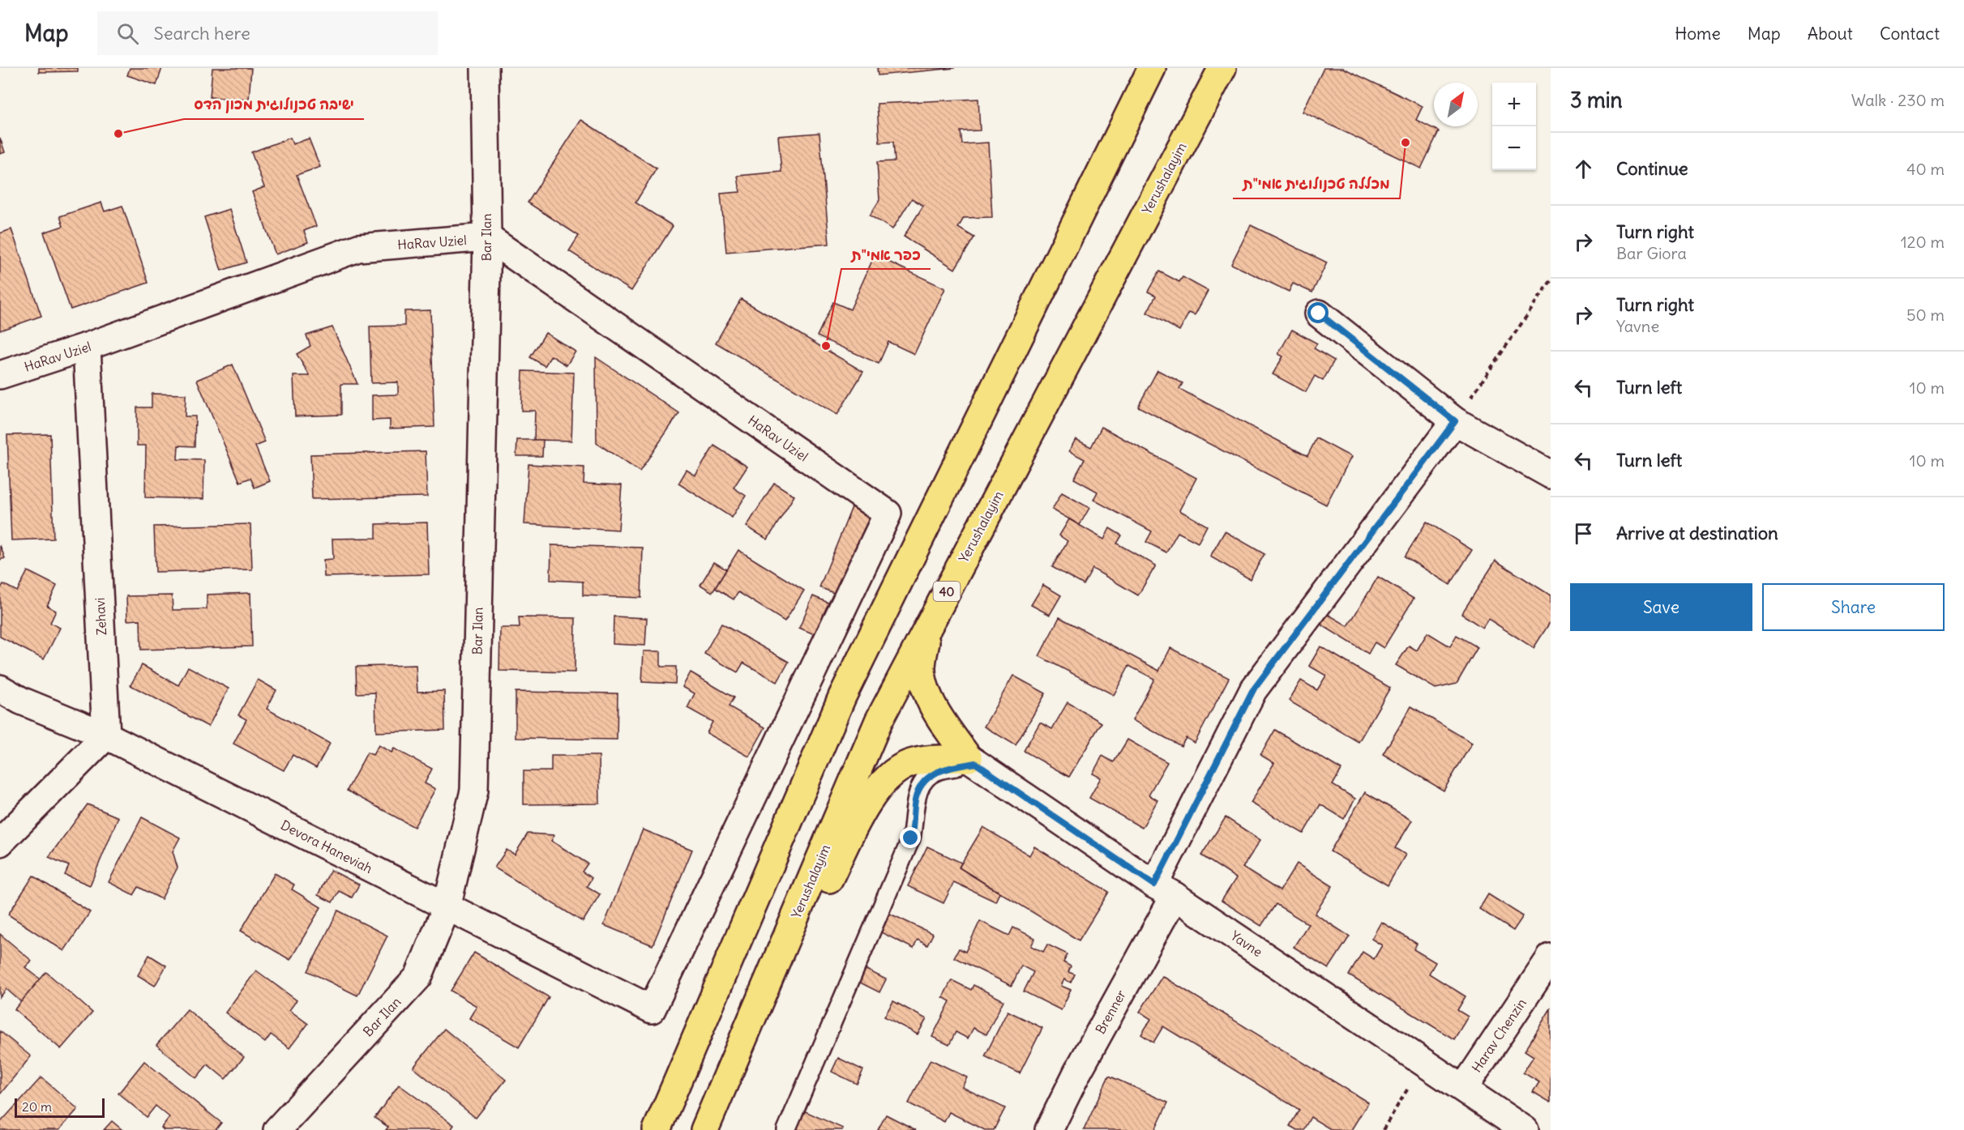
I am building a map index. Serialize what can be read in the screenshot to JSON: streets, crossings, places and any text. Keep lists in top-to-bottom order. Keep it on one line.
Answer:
{"streets":{"highway":["Yerushalayim","40"],"street":["Bar Ilan","HaRav Uziel","Zehavi","Devora Haneviah","Yavne","Brenner","Harav Chenzin"]},"crossings":[["Bar Ilan","HaRav Uziel"],["Bar Ilan","Devora Haneviah"],["HaRav Uziel","Zehavi"],["HaRav Uziel","Devora Haneviah"],["Zehavi","Devora Haneviah"],["Yavne","Brenner"],["Yavne","Harav Chenzin"]],"places":["ישיבה טכנולוגית מכון הדס","מכללה טכנולוגית אמי\"ת","כפר אמי\"ת"],"scale_bar":"20 m","north":"top right","page":{"header":"Map","search":"Search here","nav":["Home","Map","About","Contact"],"heading":["3 min","Walk · 230 m"],"map_buttons":["+","−"],"list":[["Continue","40 m"],["Turn right","Bar Giora","120 m"],["Turn right","Yavne","50 m"],["Turn left","10 m"],["Turn left","10 m"],"Arrive at destination"],"buttons":["Save","Share"],"scale":"20 m"}}
